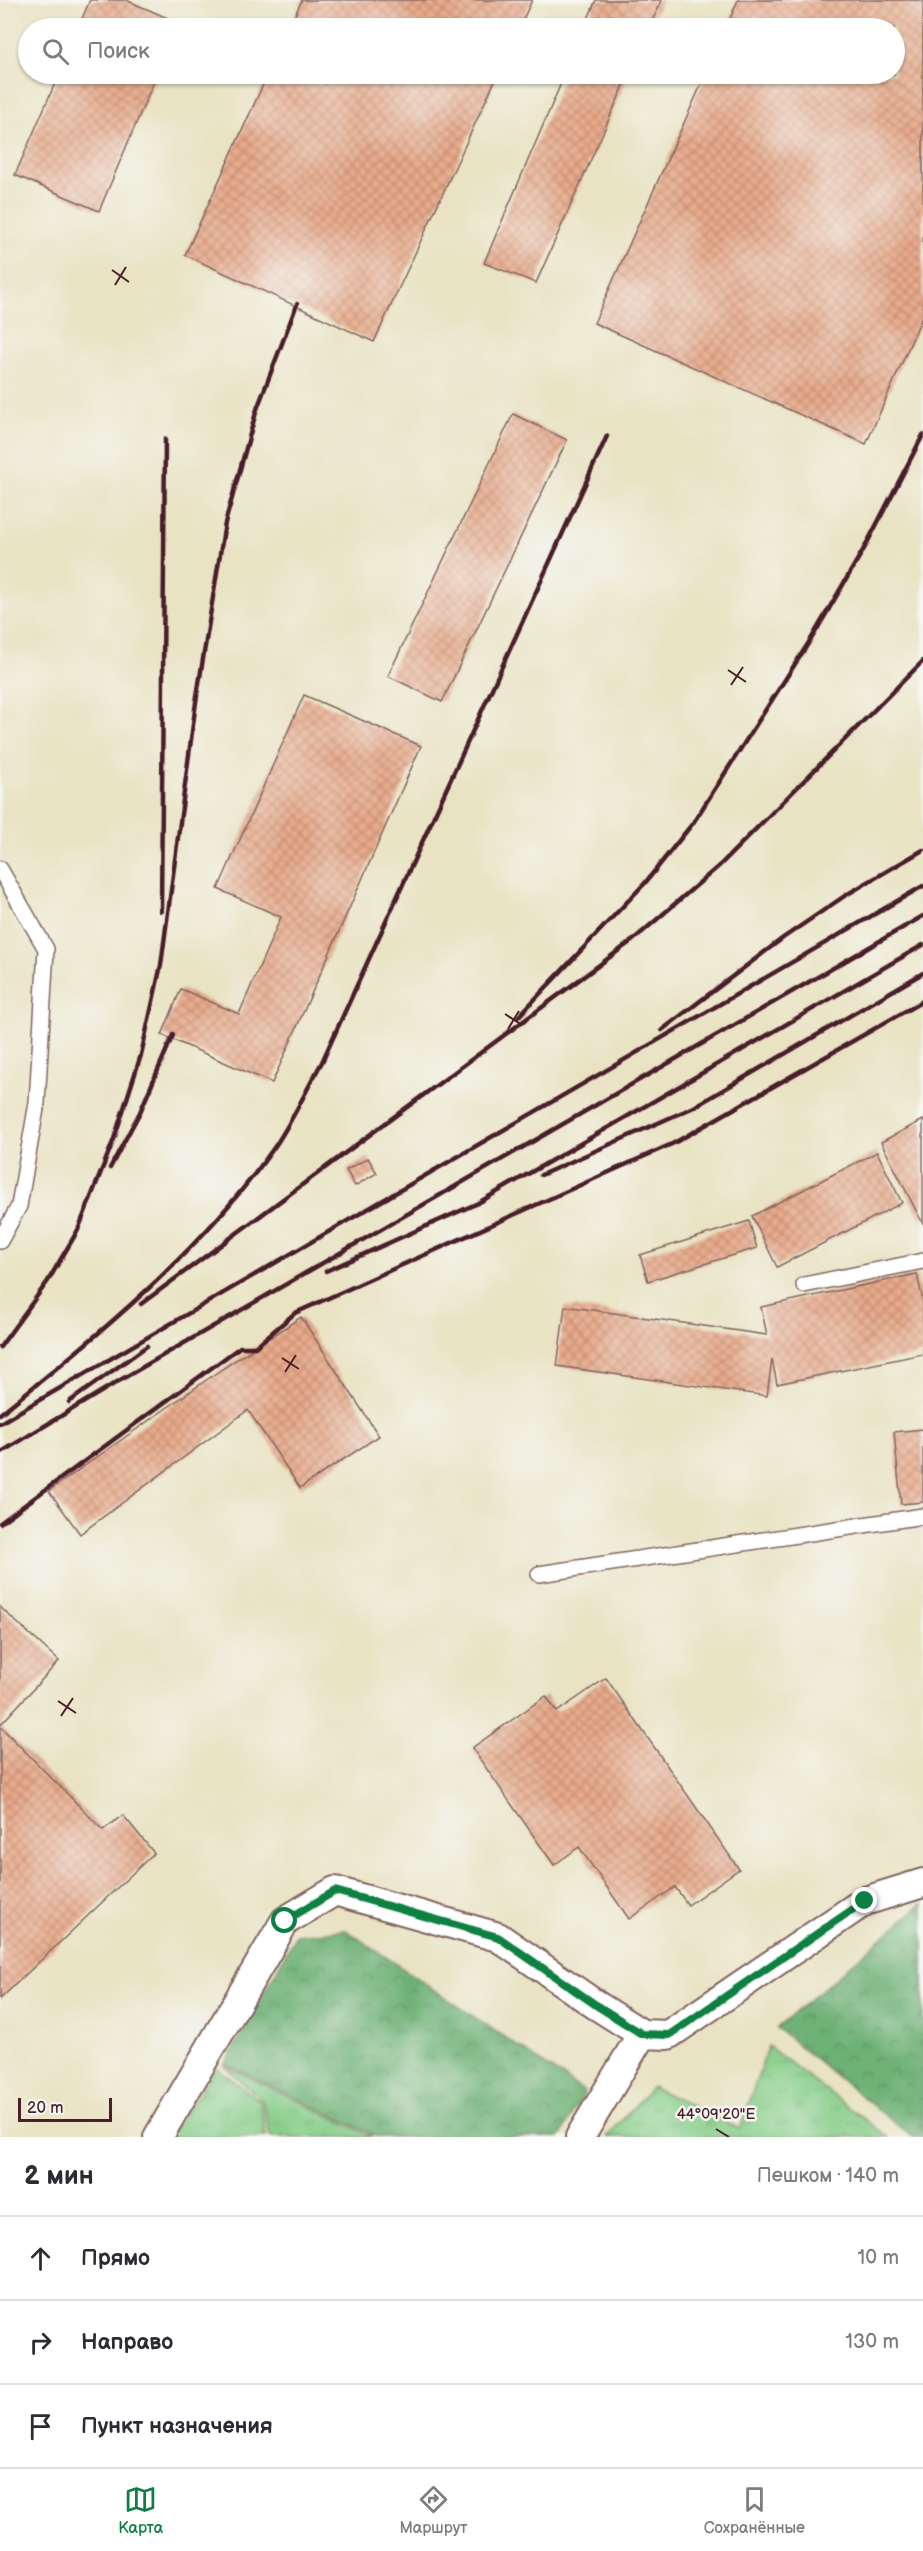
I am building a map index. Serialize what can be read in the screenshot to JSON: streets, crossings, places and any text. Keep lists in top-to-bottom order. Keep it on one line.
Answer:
{"scale_bar":"20 m","page":{"search":"Поиск","scale":"20 m","heading":["2 мин","Пешком · 140 m"],"list":[["Прямо","10 m"],["Направо","130 m"],"Пункт назначения"],"nav":["Карта","Маршрут","Сохранённые"]},"coordinates":["44°09'20\"E"]}
